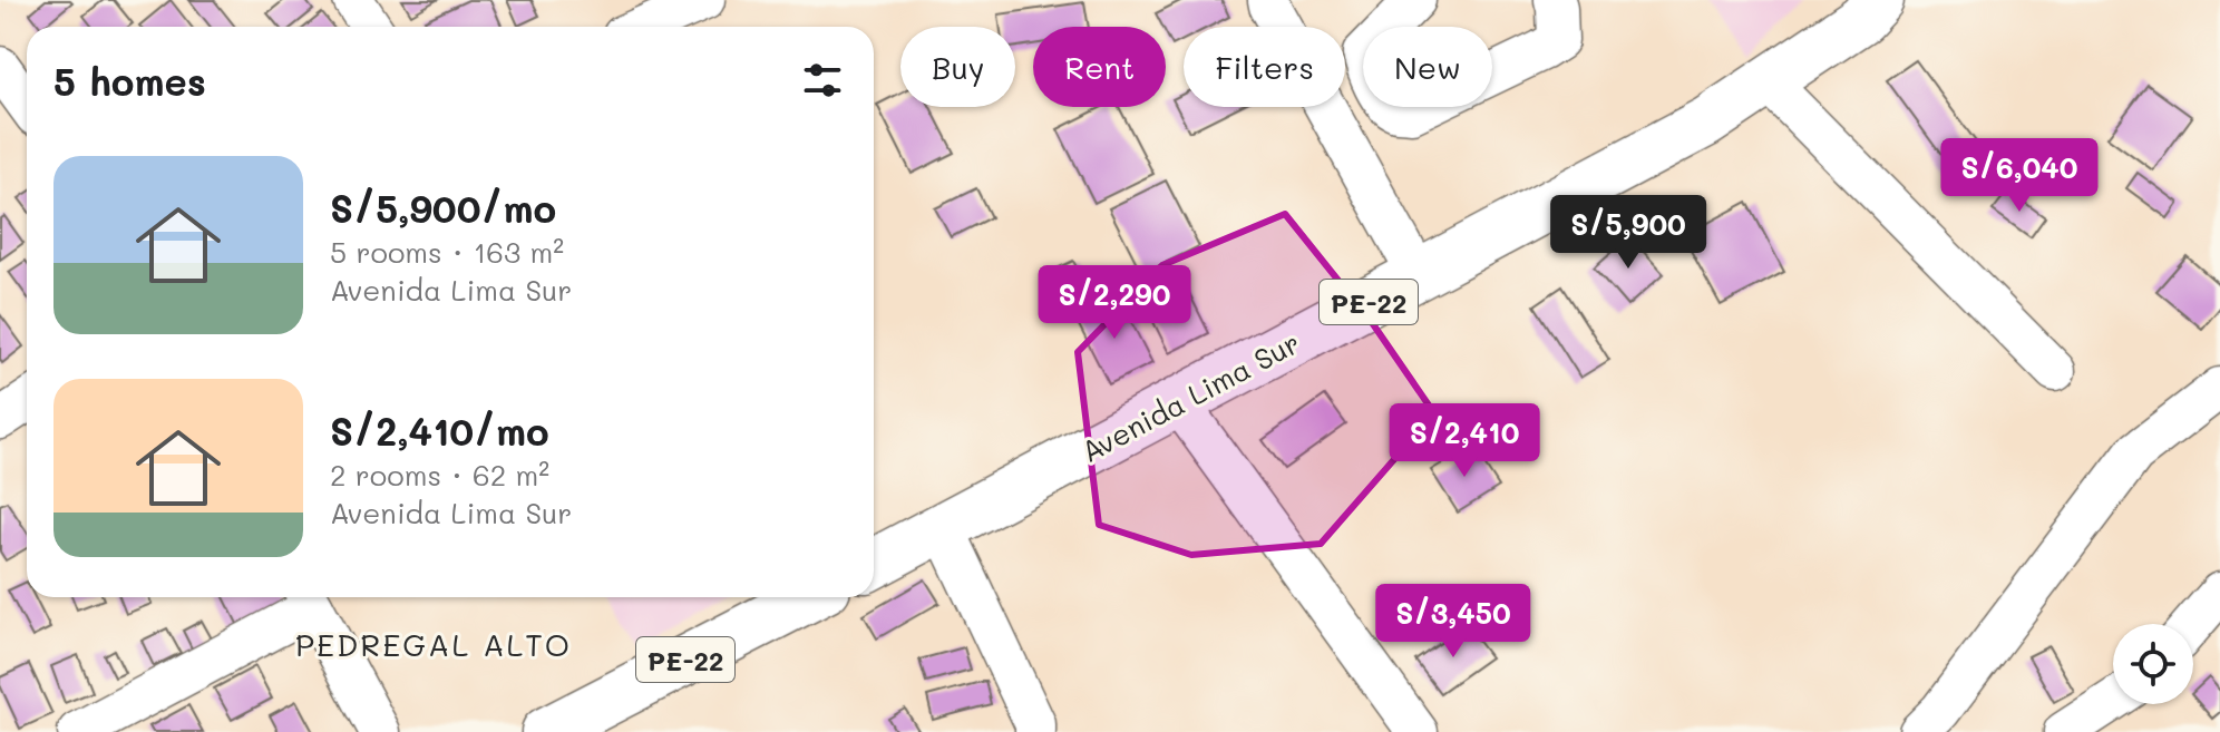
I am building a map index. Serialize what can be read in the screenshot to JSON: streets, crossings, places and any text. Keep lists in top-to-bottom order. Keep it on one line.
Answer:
{"streets":{"highway":["PE-22","Avenida Lima Sur"]},"districts":["PEDREGAL ALTO"],"page":{"chip":["Buy","Rent","Filters","New"],"heading":"5 homes","list":[{"name":"S/5,900/mo","note":"5 rooms · 163 m² · Avenida Lima Sur"},{"name":"S/2,410/mo","note":"2 rooms · 62 m² · Avenida Lima Sur"}],"price":["S/6,040","S/5,900","S/2,290","S/2,410","S/3,450"]}}
